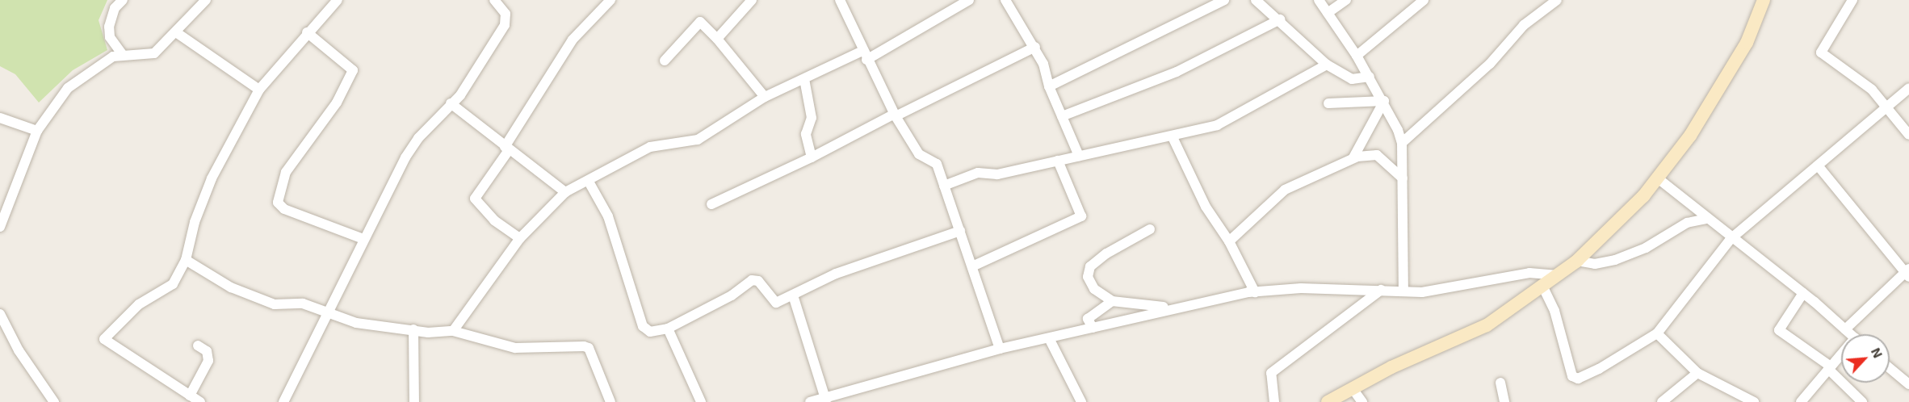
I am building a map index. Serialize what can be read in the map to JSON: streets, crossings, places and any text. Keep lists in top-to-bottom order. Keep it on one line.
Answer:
{"north":"top right"}
